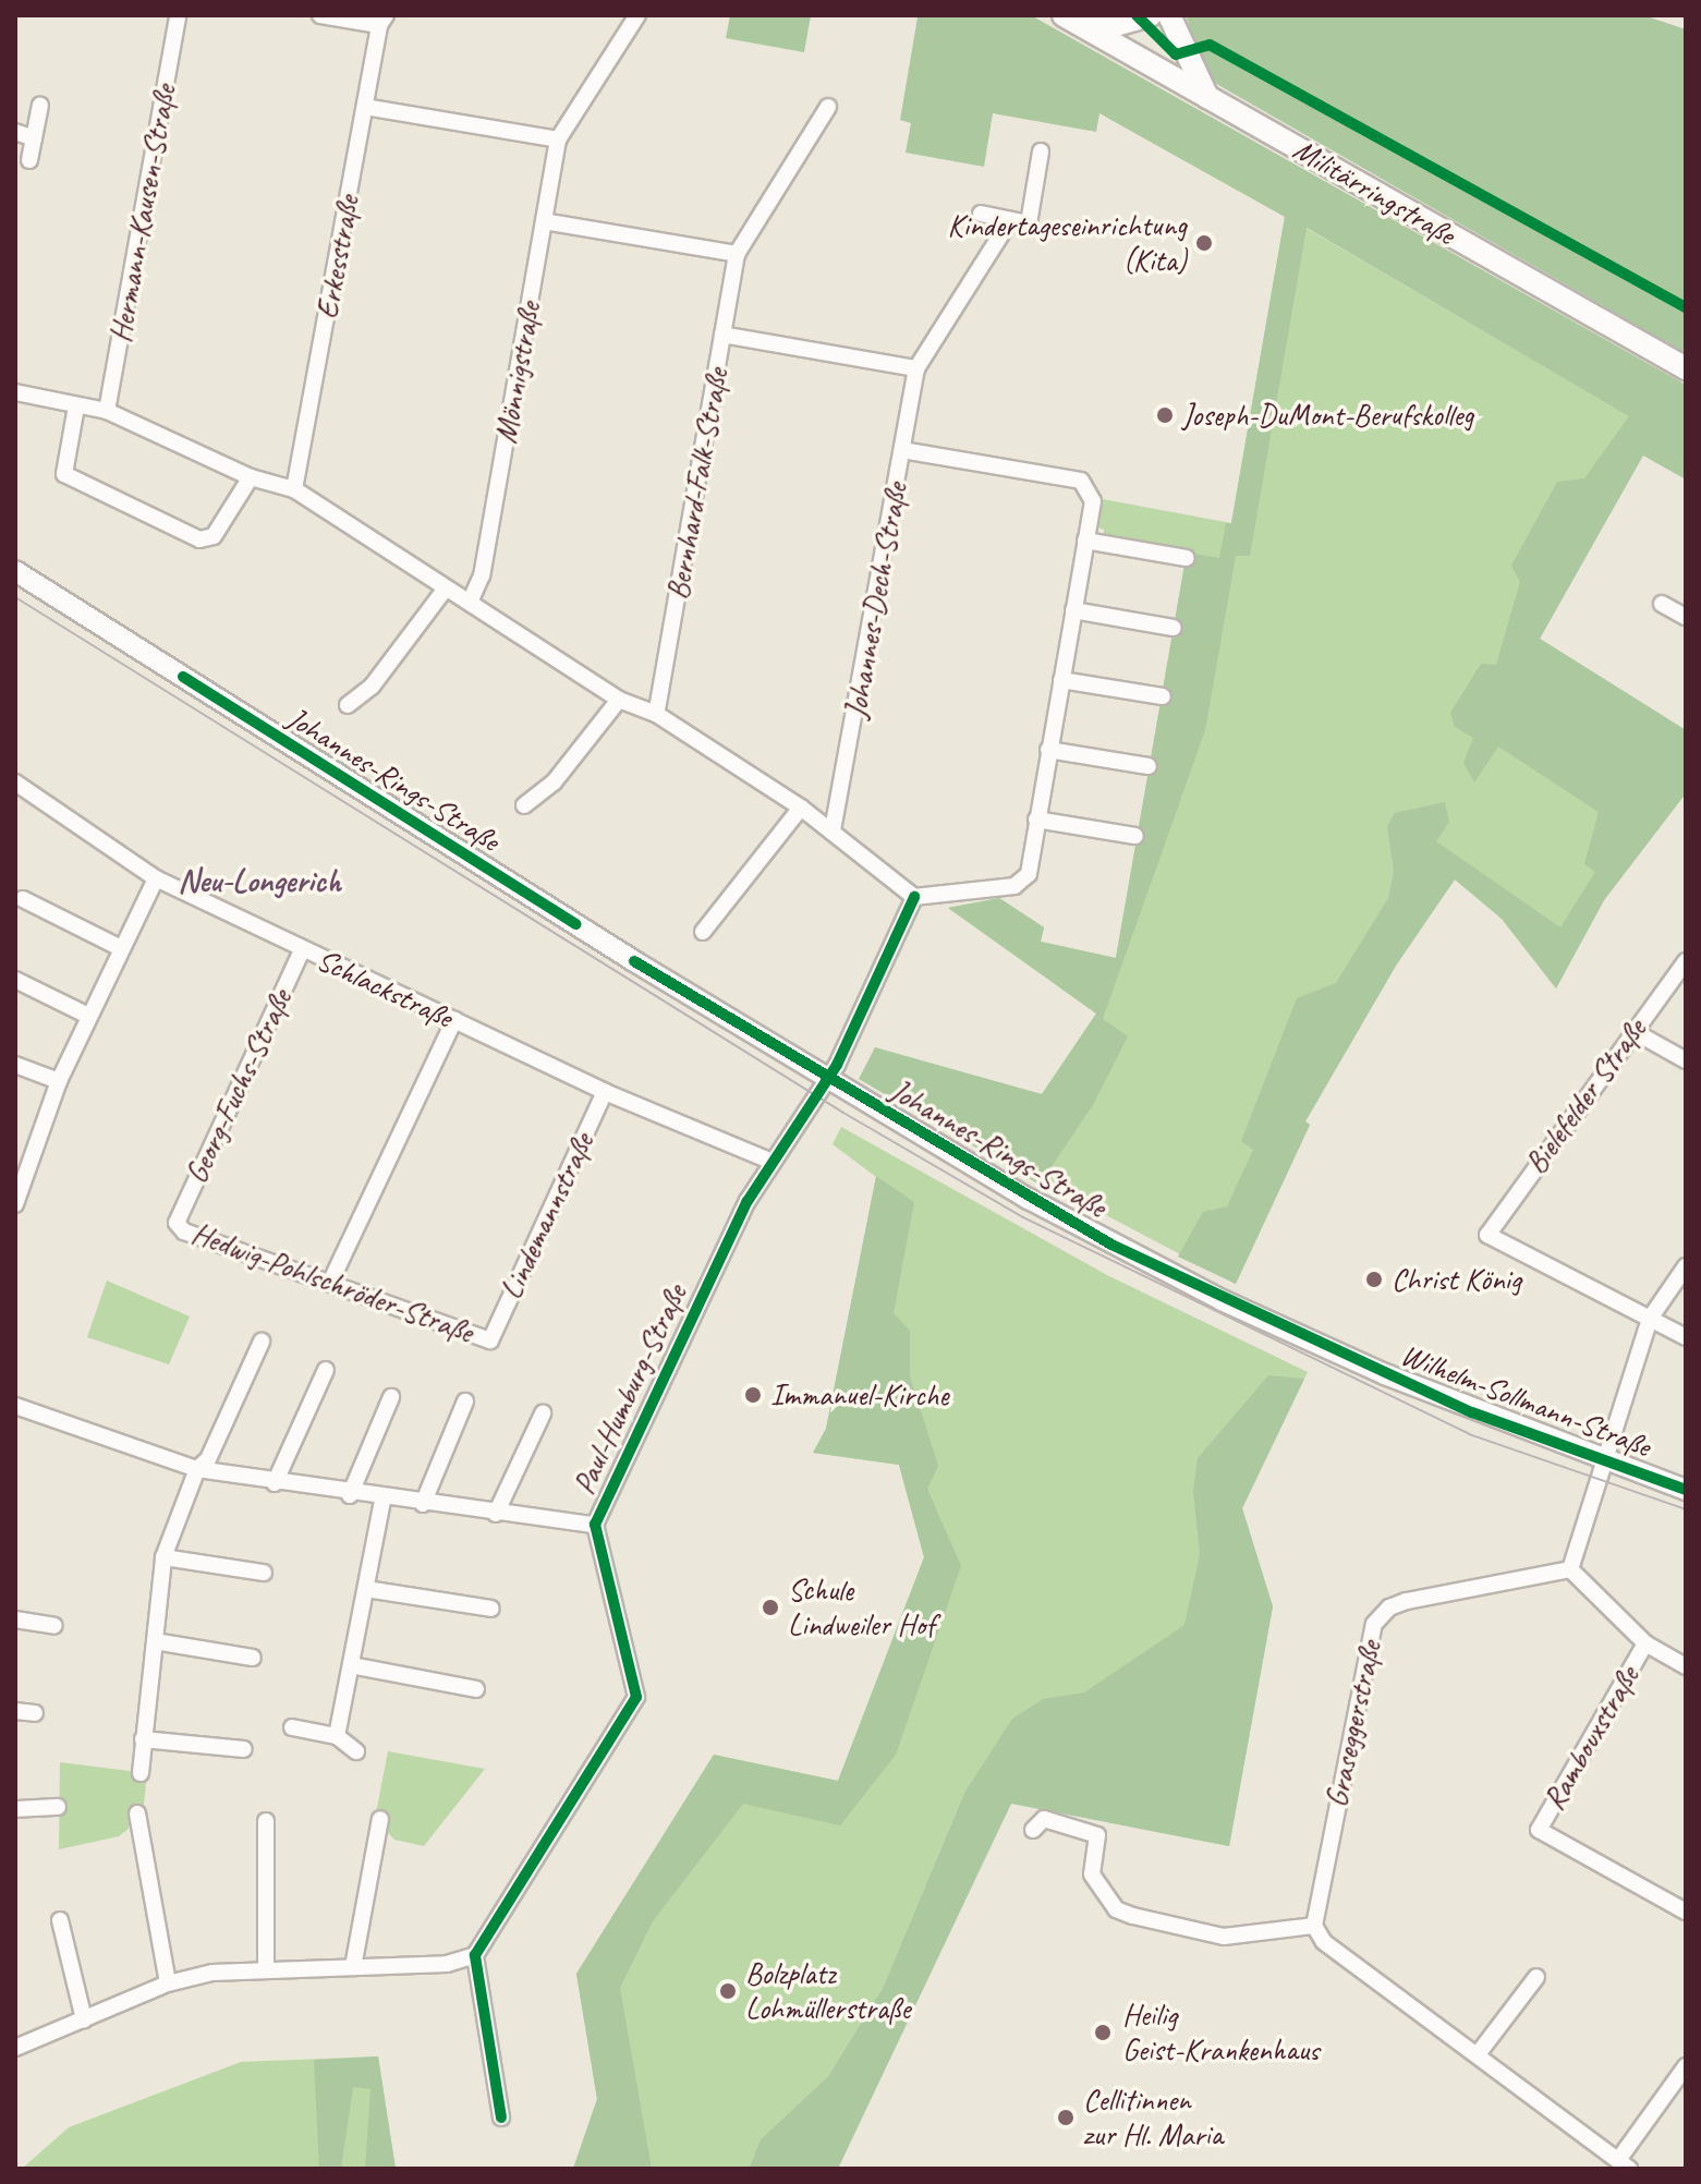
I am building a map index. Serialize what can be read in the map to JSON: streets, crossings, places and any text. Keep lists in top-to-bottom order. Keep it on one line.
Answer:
{"streets":{"main road":["Militärringstraße"],"street":["Hermann-Kausen-Straße","Erkesstraße","Mönnigstraße","Bernhard-Falk-Straße","Johannes-Dech-Straße","Johannes-Rings-Straße","Schlackstraße","Georg-Fuchs-Straße","Bielefelder Straße","Lindemannstraße","Hedwig-Pohlschröder-Straße","Paul-Humburg-Straße","Wilhelm-Sollmann-Straße","Graseggerstraße","Rambouxstraße"]},"crossings":[["Johannes-Rings-Straße","Paul-Humburg-Straße"],["Johannes-Rings-Straße","Wilhelm-Sollmann-Straße"],["Schlackstraße","Georg-Fuchs-Straße"],["Schlackstraße","Lindemannstraße"],["Schlackstraße","Paul-Humburg-Straße"],["Georg-Fuchs-Straße","Hedwig-Pohlschröder-Straße"],["Lindemannstraße","Hedwig-Pohlschröder-Straße"],["Graseggerstraße","Rambouxstraße"]],"districts":["Neu-Longerich"],"places":["Kindertageseinrichtung (Kita)","Joseph-DuMont-Berufskolleg","Christ König","Immanuel-Kirche","Schule Lindweiler Hof","Bolzplatz Lohmüllerstraße","Heilig Geist-Krankenhaus","Cellitinnen zur Hl. Maria"]}
